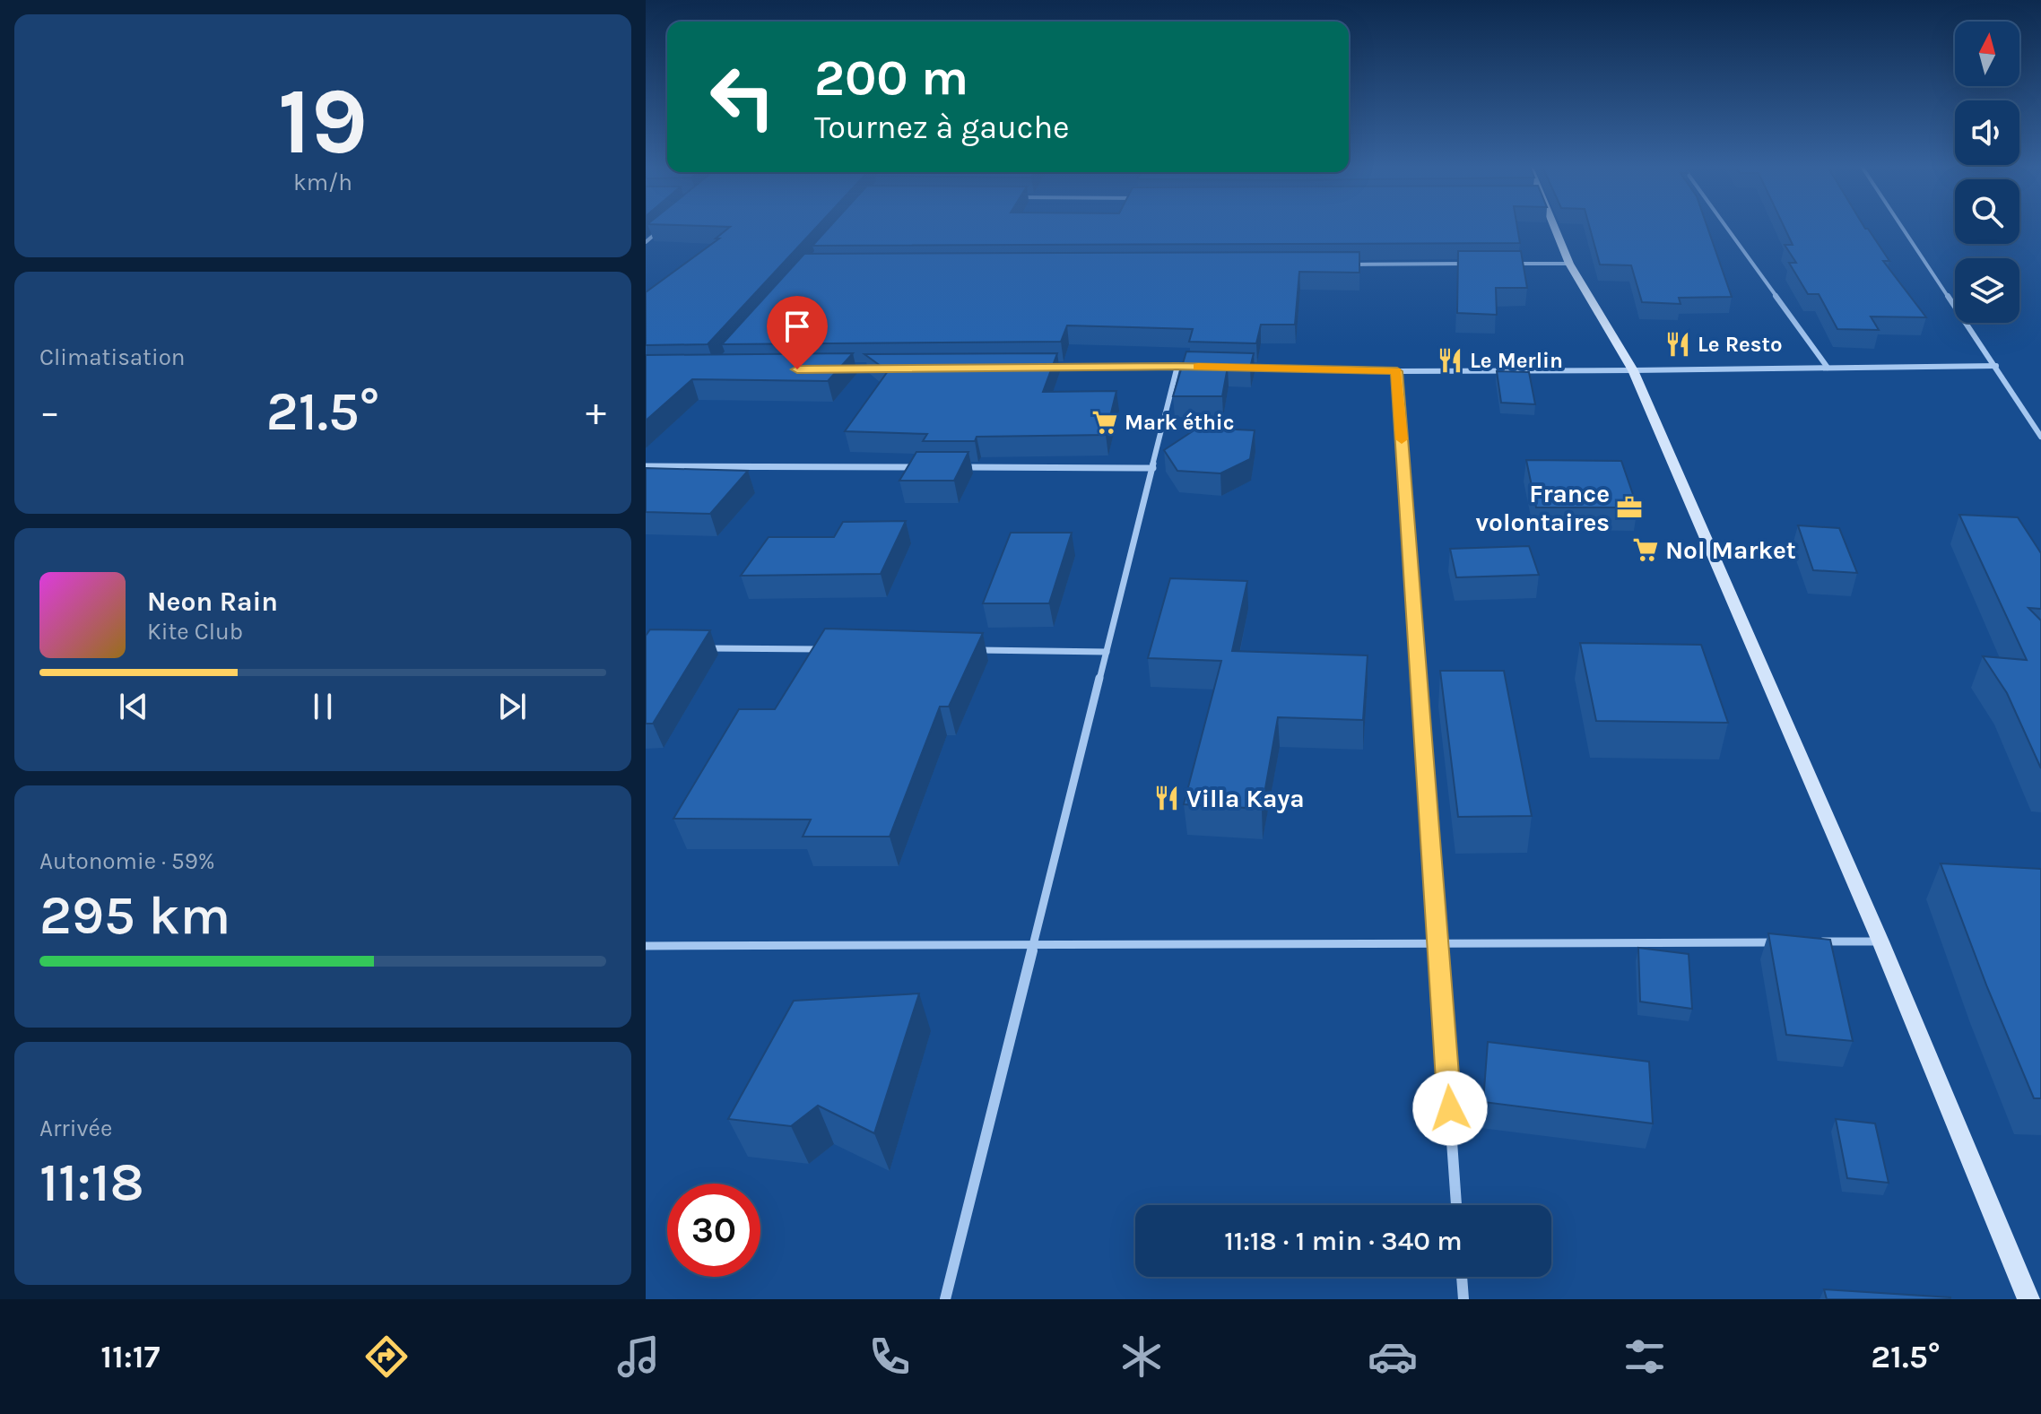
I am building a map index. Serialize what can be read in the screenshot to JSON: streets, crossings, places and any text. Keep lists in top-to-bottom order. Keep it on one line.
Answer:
{"places":{"restaurant":["Le Resto","Le Merlin","Villa Kaya"],"supermarket":["Mark éthic","Nol Market"],"office":["France volontaires"]},"north":"top","page":{"tile":[["19","km/h"],"Climatisation",["Autonomie · 59%","295 km"],["Arrivée","11:18"]],"turn":["200 m","Tournez à gauche"],"heat":["−","21.5°","+"],"song":["Neon Rain","Kite Club"],"limit":"30","trip":"11:18 · 1 min · 340 m","tabs":["11:17","21.5°"]}}
